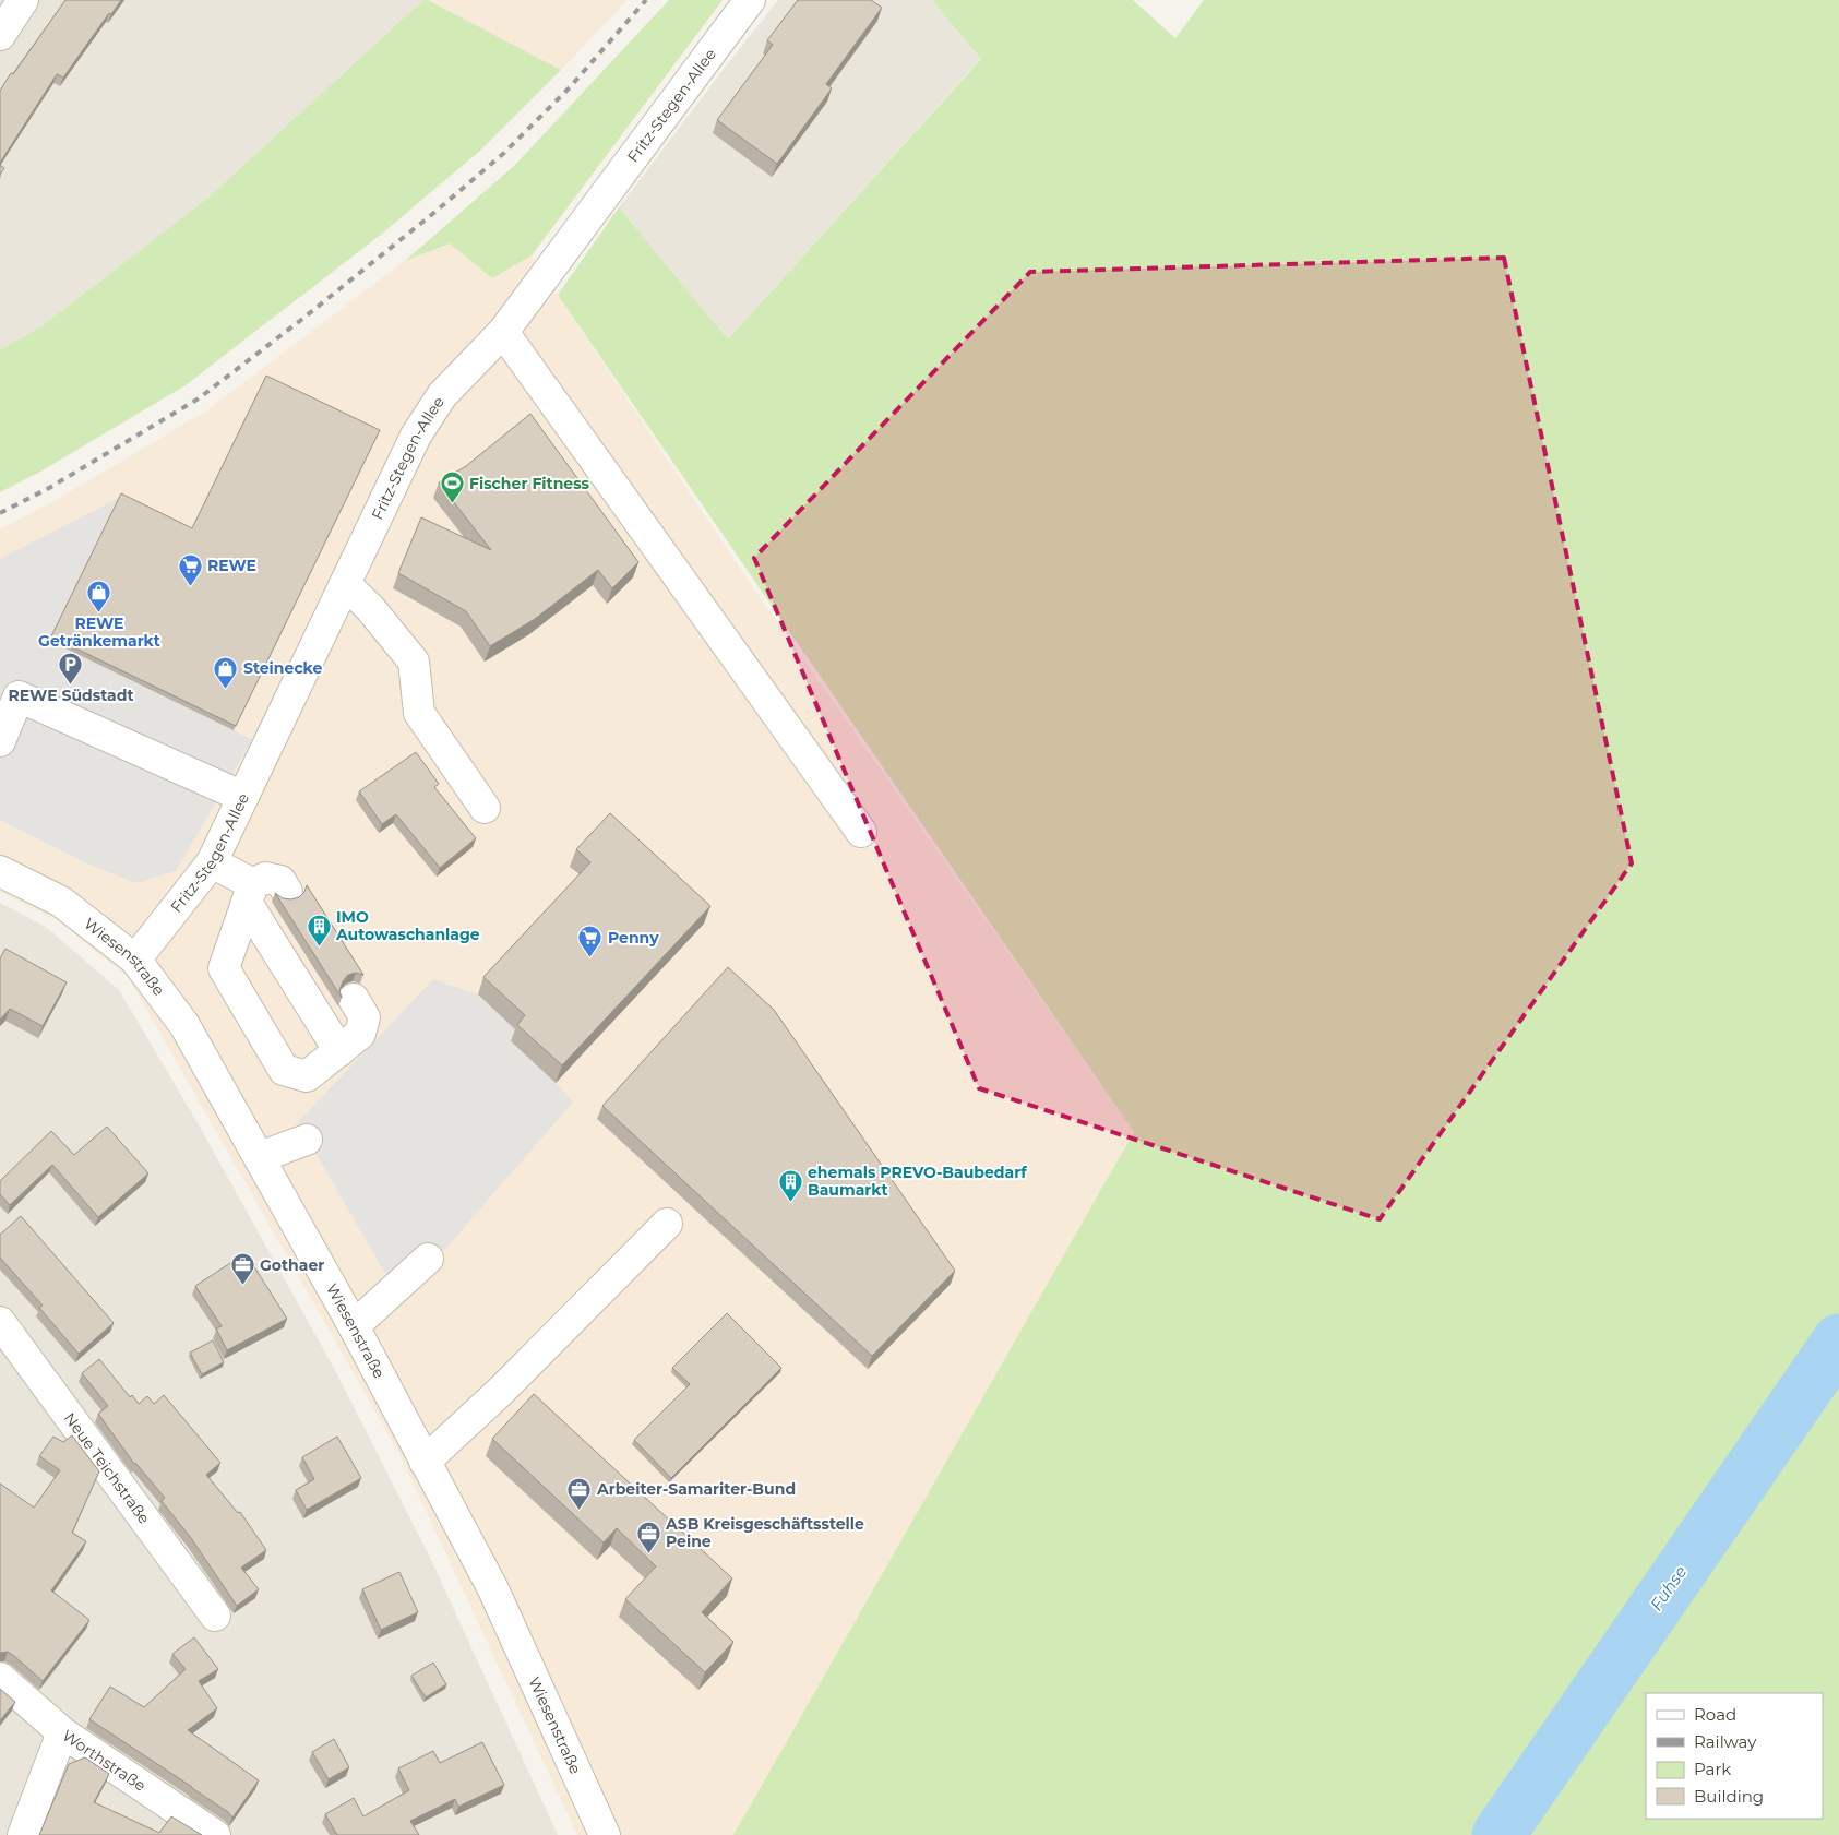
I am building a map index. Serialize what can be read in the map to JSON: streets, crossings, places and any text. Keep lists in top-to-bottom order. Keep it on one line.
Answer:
{"streets":{"street":["Fritz-Stegen-Allee","Wiesenstraße","Neue Teichstraße","Worthstraße"]},"crossings":[["Fritz-Stegen-Allee","Wiesenstraße"]],"water":["Fuhse"],"places":{"sports":["Fischer Fitness"],"supermarket":["REWE","Penny"],"shop":["REWE Getränkemarkt","Steinecke"],"parking":["REWE Südstadt"],"building":["IMO Autowaschanlage","ehemals PREVO-Baubedarf Baumarkt"],"office":["Gothaer","Arbeiter-Samariter-Bund","ASB Kreisgeschäftsstelle Peine"]},"legend":["Road","Railway","Park","Building"]}
